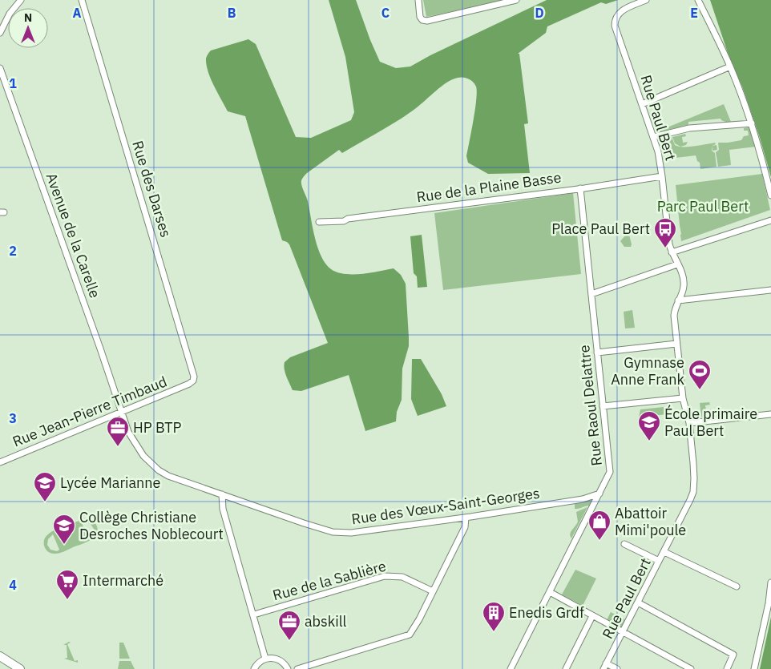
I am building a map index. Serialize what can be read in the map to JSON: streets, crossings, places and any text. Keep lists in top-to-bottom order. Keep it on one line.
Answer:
{"streets":{"street":["Rue Paul Bert","Rue de la Plaine Basse","Rue des Darses","Avenue de la Carelle","Rue Raoul Delattre","Rue Jean-Pierre Timbaud","Rue des Vœux-Saint-Georges","Rue de la Sablière"]},"crossings":[["Rue Paul Bert","Rue de la Plaine Basse"],["Rue de la Plaine Basse","Rue Raoul Delattre"],["Rue des Darses","Rue Jean-Pierre Timbaud"],["Avenue de la Carelle","Rue Jean-Pierre Timbaud"],["Avenue de la Carelle","Rue des Vœux-Saint-Georges"],["Rue Raoul Delattre","Rue des Vœux-Saint-Georges"],["Rue Jean-Pierre Timbaud","Rue des Vœux-Saint-Georges"]],"parks":["Parc Paul Bert"],"places":{"bus stop":["Place Paul Bert"],"sports":["Gymnase Anne Frank"],"school or university":["École primaire Paul Bert","Lycée Marianne","Collège Christiane Desroches Noblecourt"],"office":["HP BTP","abskill"],"shop":["Abattoir Mimi'poule"],"supermarket":["Intermarché"],"building":["Enedis Grdf"]},"north":"top","grid":{"columns":["A","B","C","D","E"],"rows":["1","2","3","4"]}}
